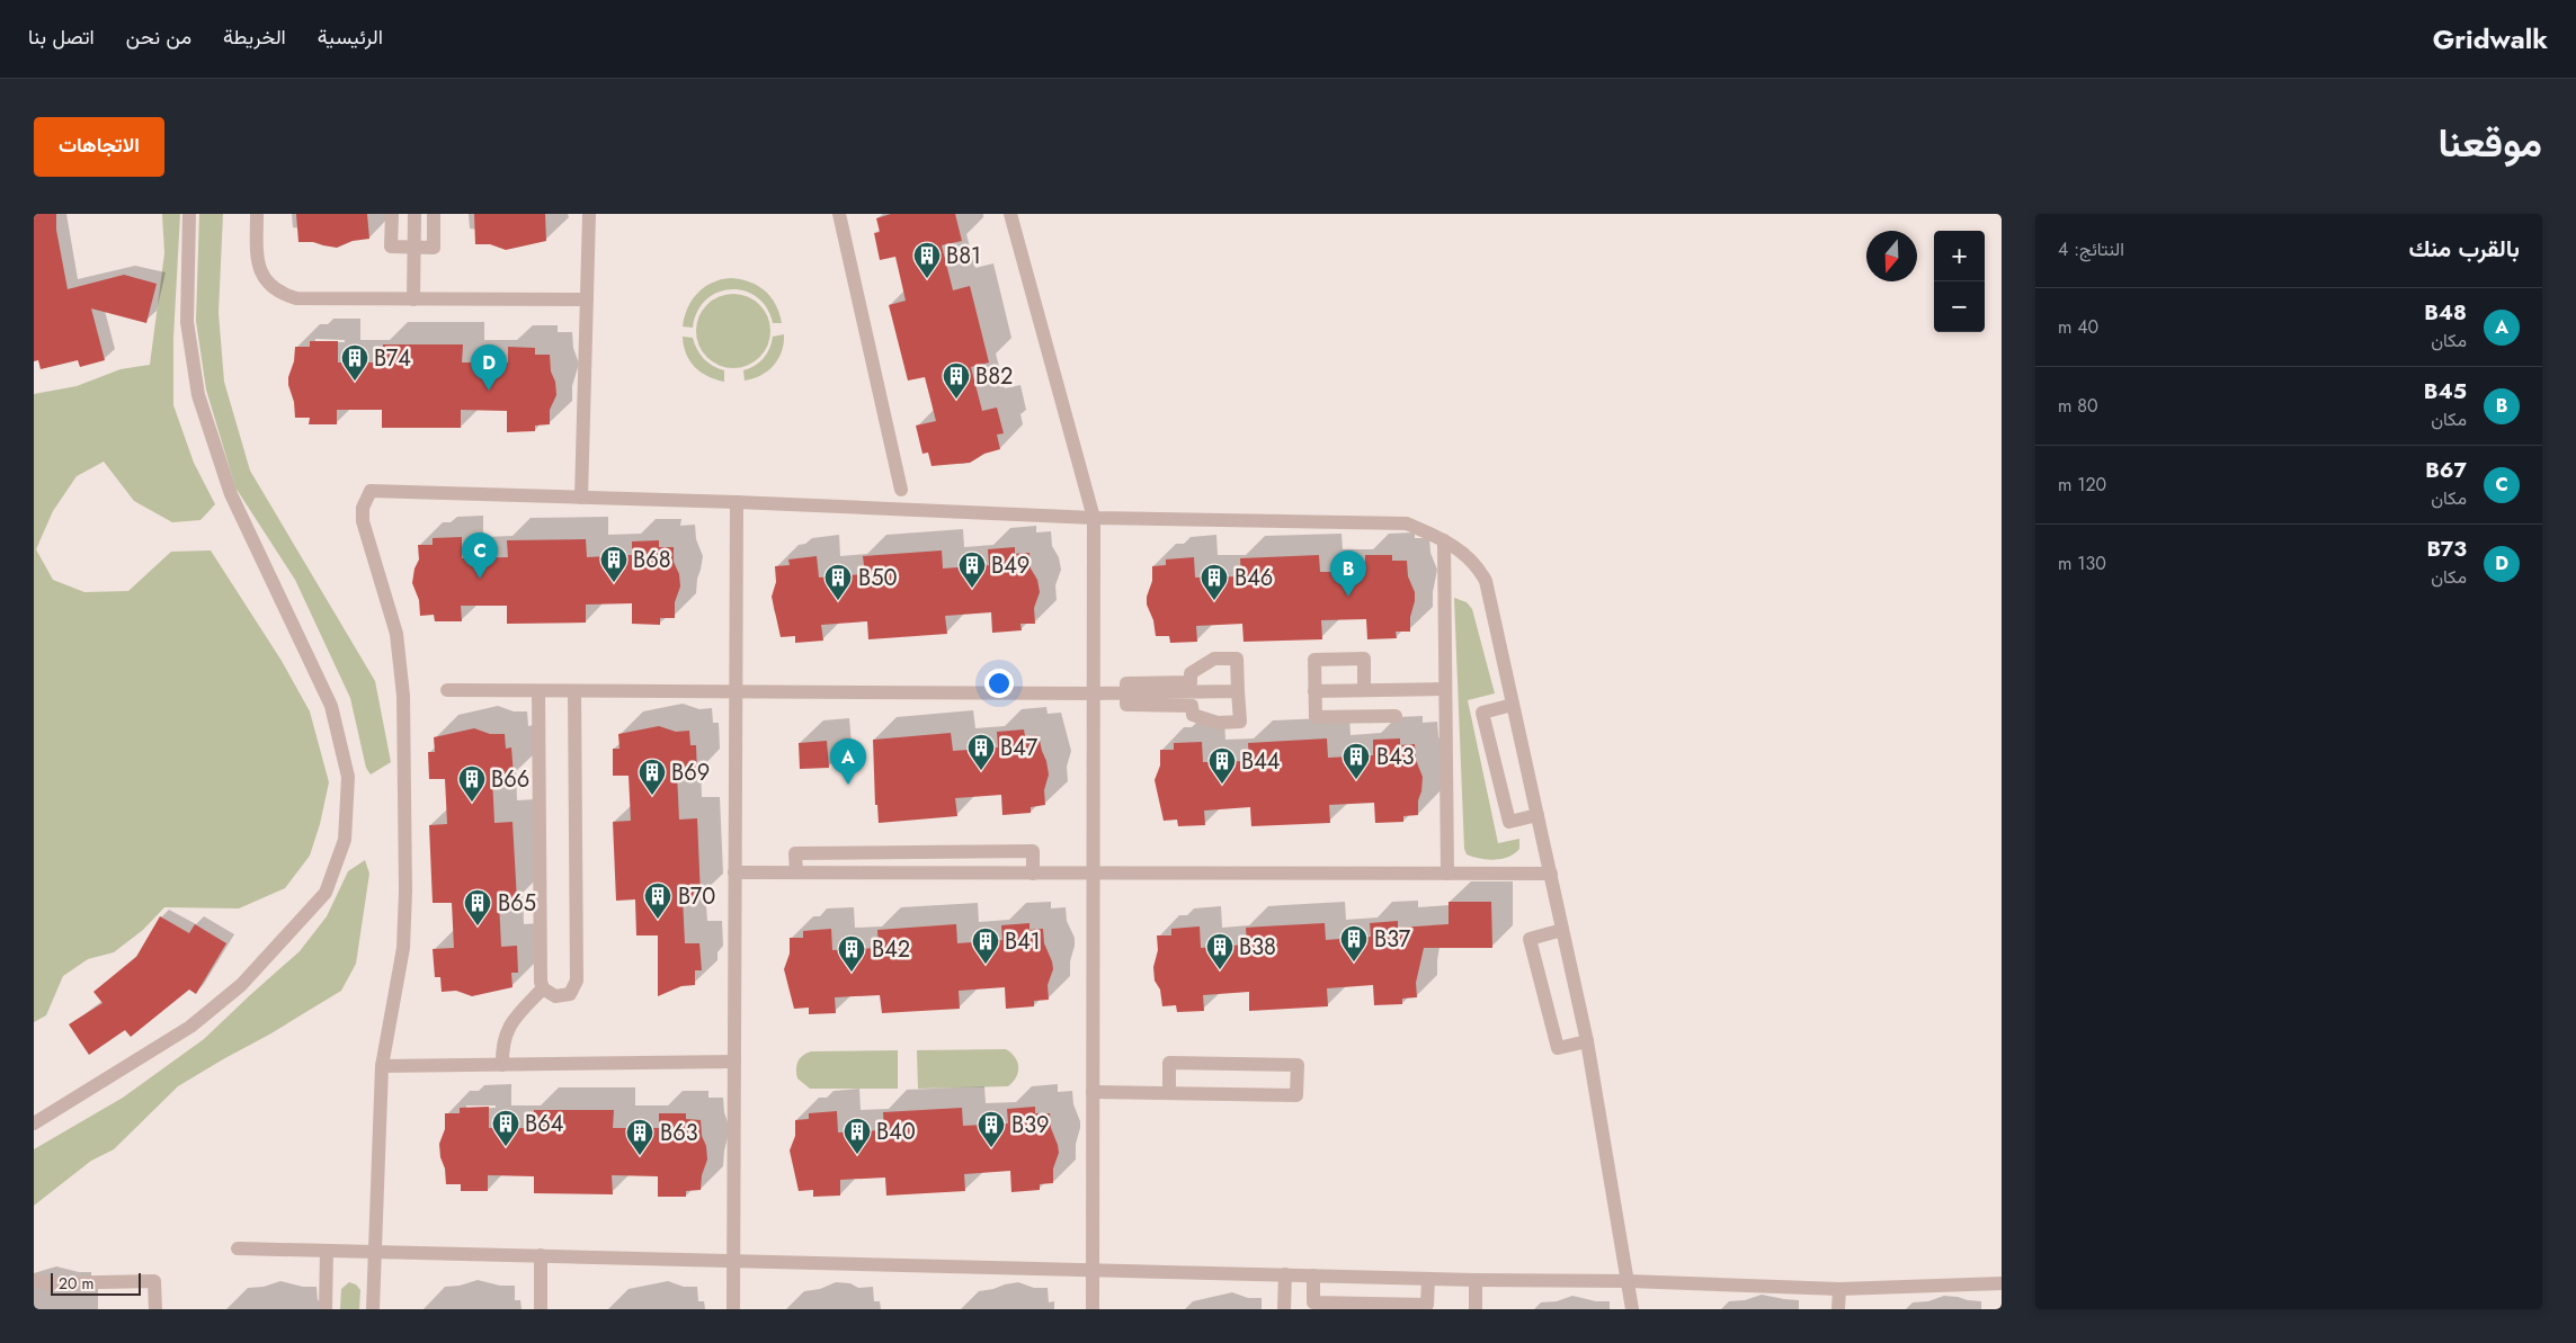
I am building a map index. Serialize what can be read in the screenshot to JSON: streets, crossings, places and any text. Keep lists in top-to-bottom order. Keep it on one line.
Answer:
{"places":{"building":["B81","B74","B82","B68","B49","B50","B46","B47","B43","B44","B69","B66","B70","B65","B37","B41","B38","B42","B64","B39","B40","B63"]},"scale_bar":"20 m","north":"bottom","page":{"header":"Gridwalk","nav":["الرئيسية","الخريطة","من نحن","اتصل بنا"],"title":"موقعنا","buttons":"الاتجاهات","heading":["بالقرب منك","النتائج: 4"],"map_buttons":["+","−"],"list":[{"mark":"A","name":"B48","note":"مكان","value":"40 m"},{"mark":"B","name":"B45","note":"مكان","value":"80 m"},{"mark":"C","name":"B67","note":"مكان","value":"120 m"},{"mark":"D","name":"B73","note":"مكان","value":"130 m"}],"pins":["D","C","B","A"],"scale":"20 m"}}
